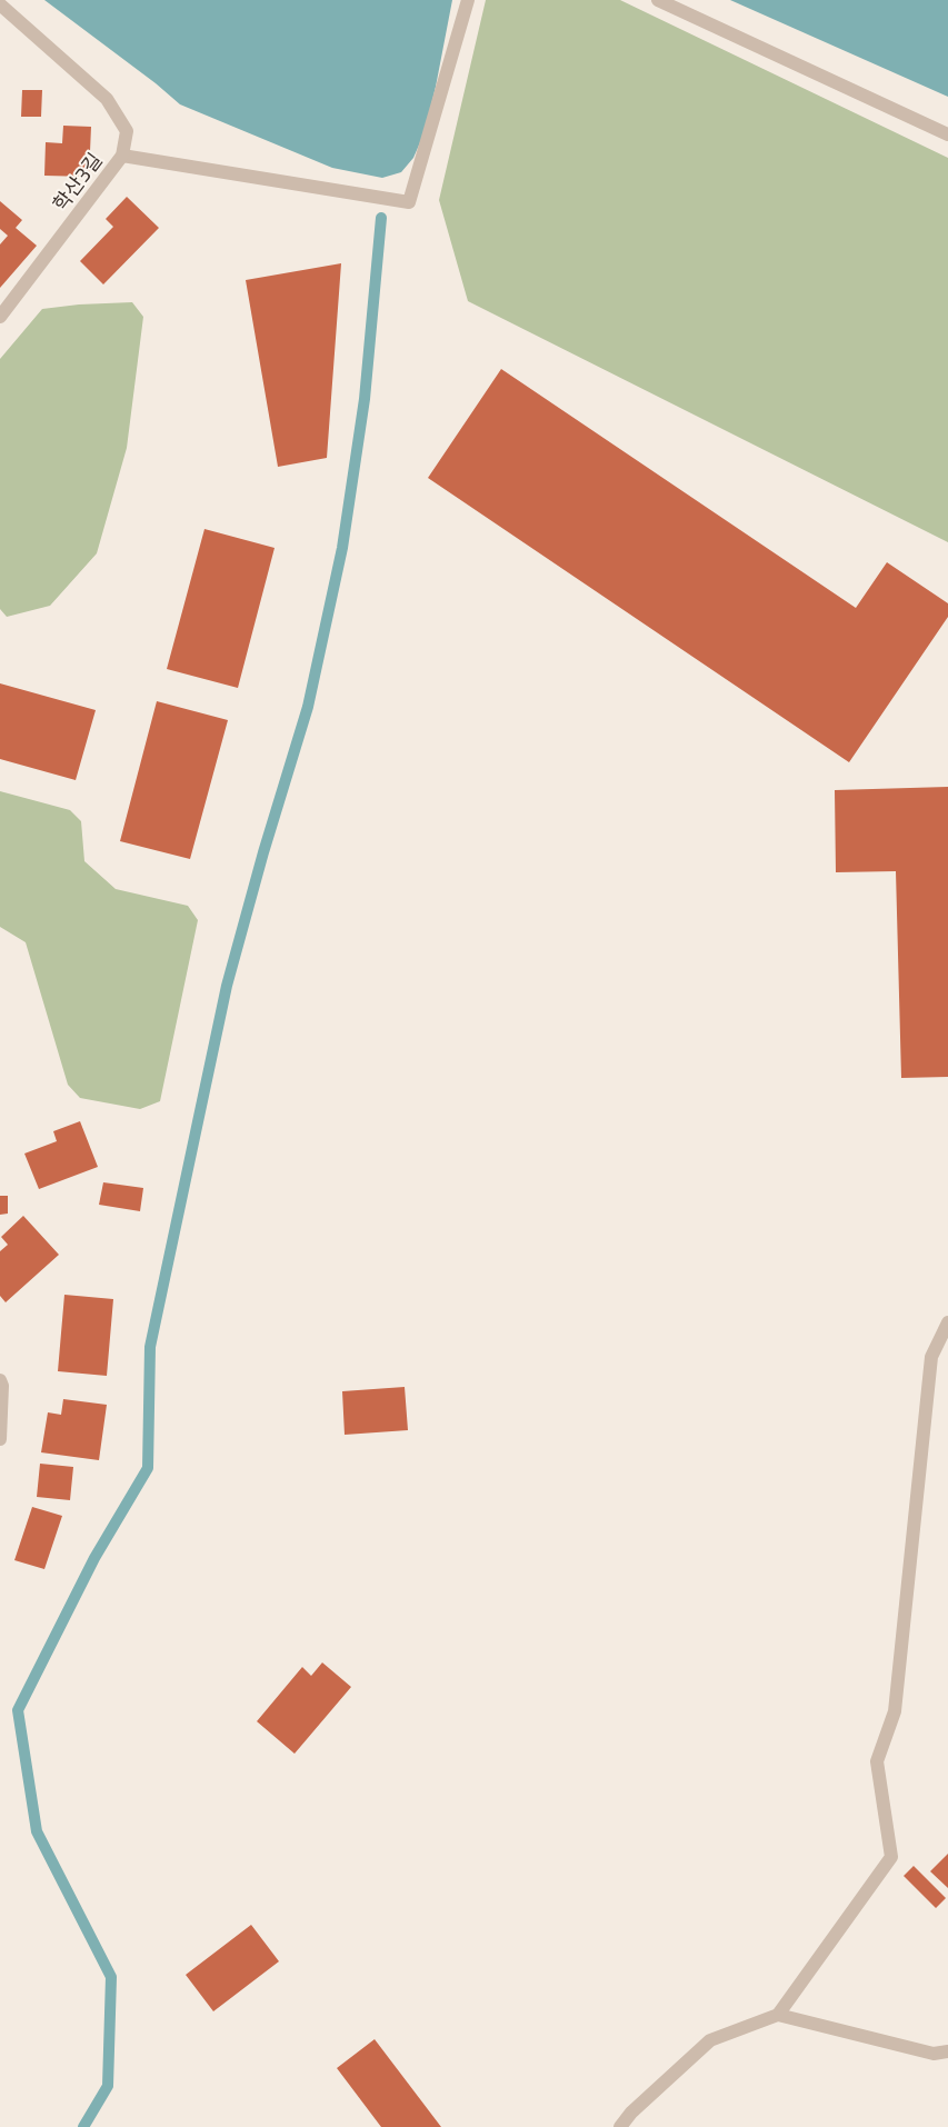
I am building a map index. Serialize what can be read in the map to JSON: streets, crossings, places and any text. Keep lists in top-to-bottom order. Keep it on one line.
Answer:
{"streets":{"street":["학산3길"]}}
